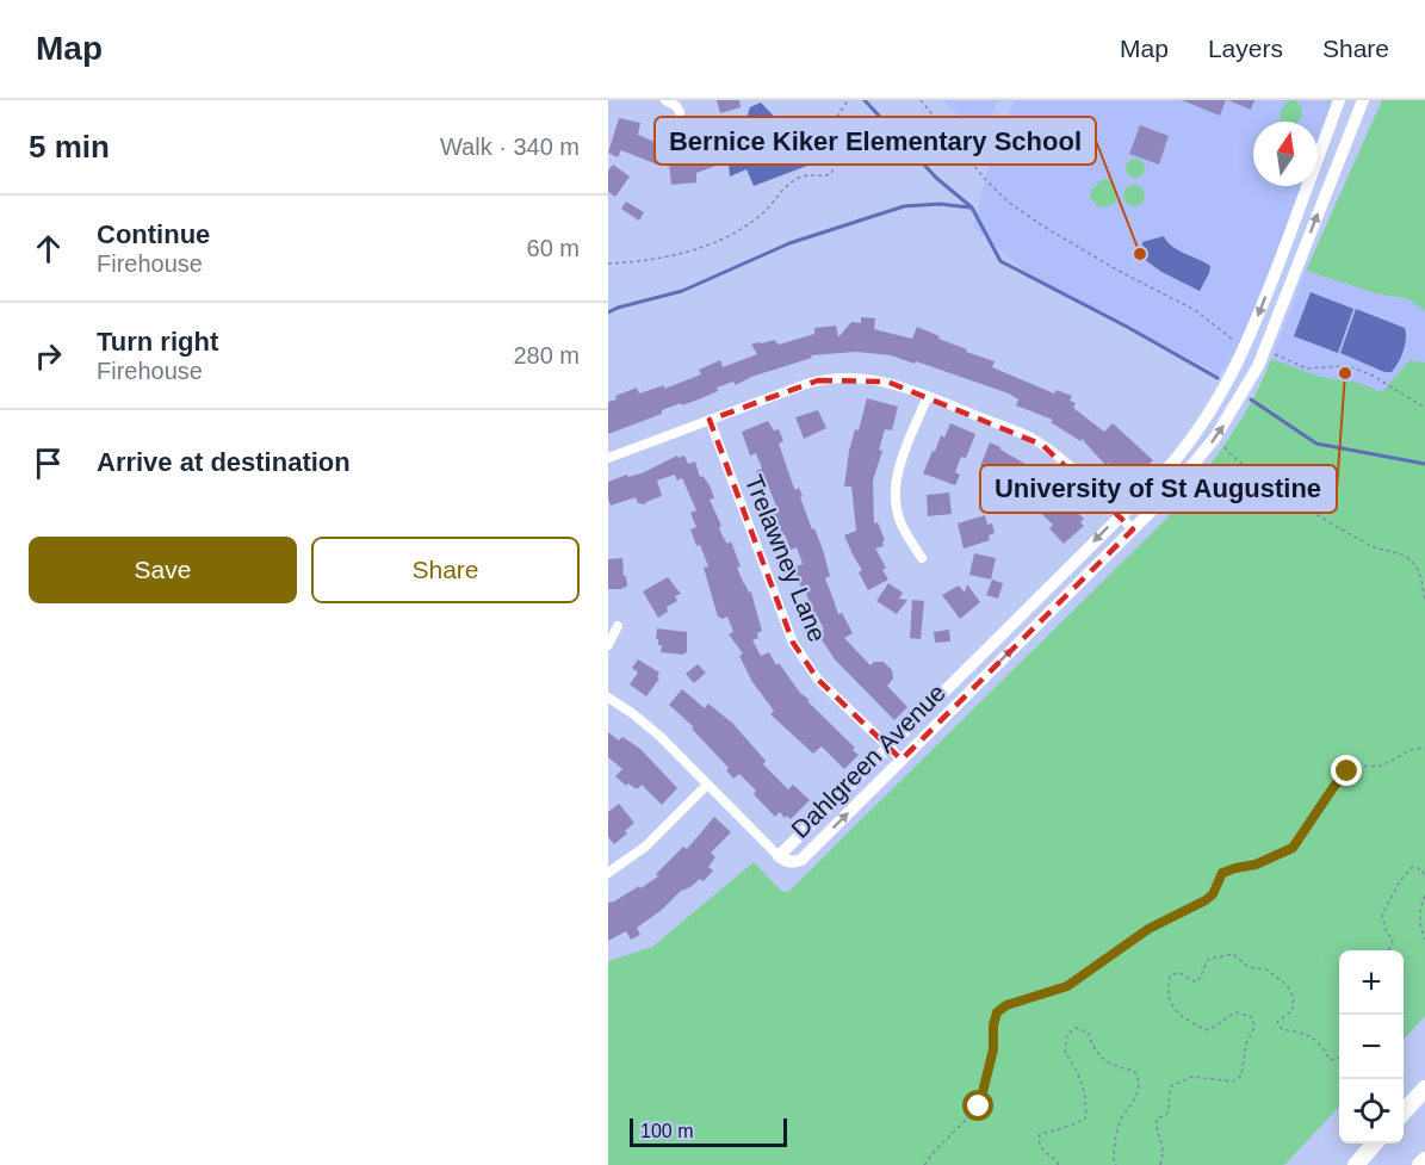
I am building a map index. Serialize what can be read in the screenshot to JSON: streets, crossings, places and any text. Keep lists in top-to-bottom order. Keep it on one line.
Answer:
{"streets":{"street":["Trelawney Lane","Dahlgreen Avenue"]},"crossings":[["Trelawney Lane","Dahlgreen Avenue"]],"places":["Bernice Kiker Elementary School","University of St Augustine"],"scale_bar":"100 m","north":"top","page":{"header":"Map","nav":["Map","Layers","Share"],"heading":["5 min","Walk · 340 m"],"list":[["Continue","Firehouse","60 m"],["Turn right","Firehouse","280 m"],"Arrive at destination"],"buttons":["Save","Share"],"map_buttons":["+","−"],"scale":"100 m"}}
